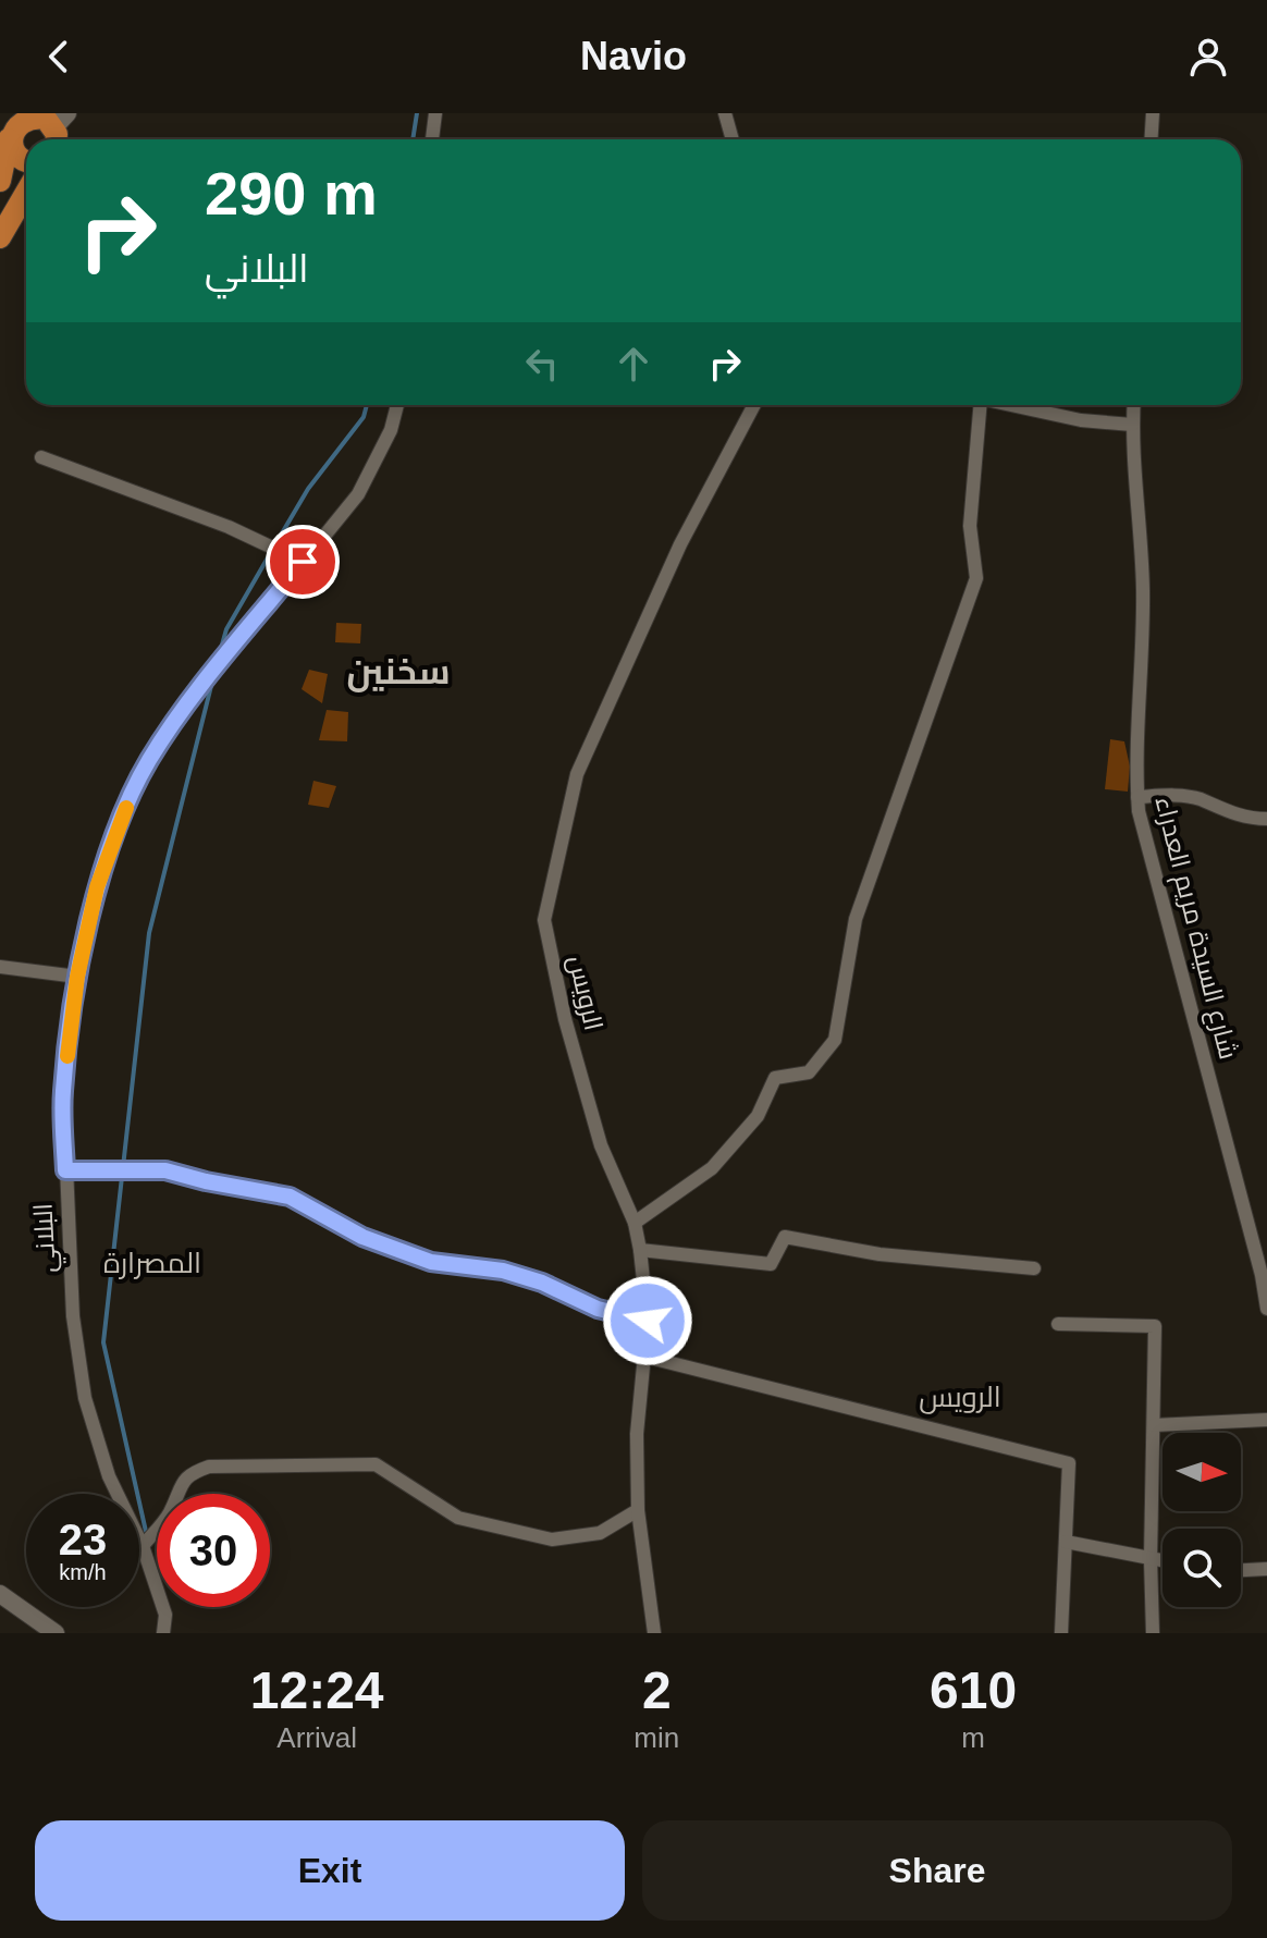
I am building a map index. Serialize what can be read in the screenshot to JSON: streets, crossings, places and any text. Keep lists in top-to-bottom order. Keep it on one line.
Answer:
{"streets":{"street":["شارع السيدة مريم العدراء","الرويس","البلاني"]},"districts":["سخنين","المصرارة","الرويس"],"north":"right","page":{"header":"Navio","turn":["290 m","البلاني"],"speed":"23 km/h","limit":"30","eta":["12:24","Arrival","2","min","610","m"],"buttons":["Exit","Share"]}}
